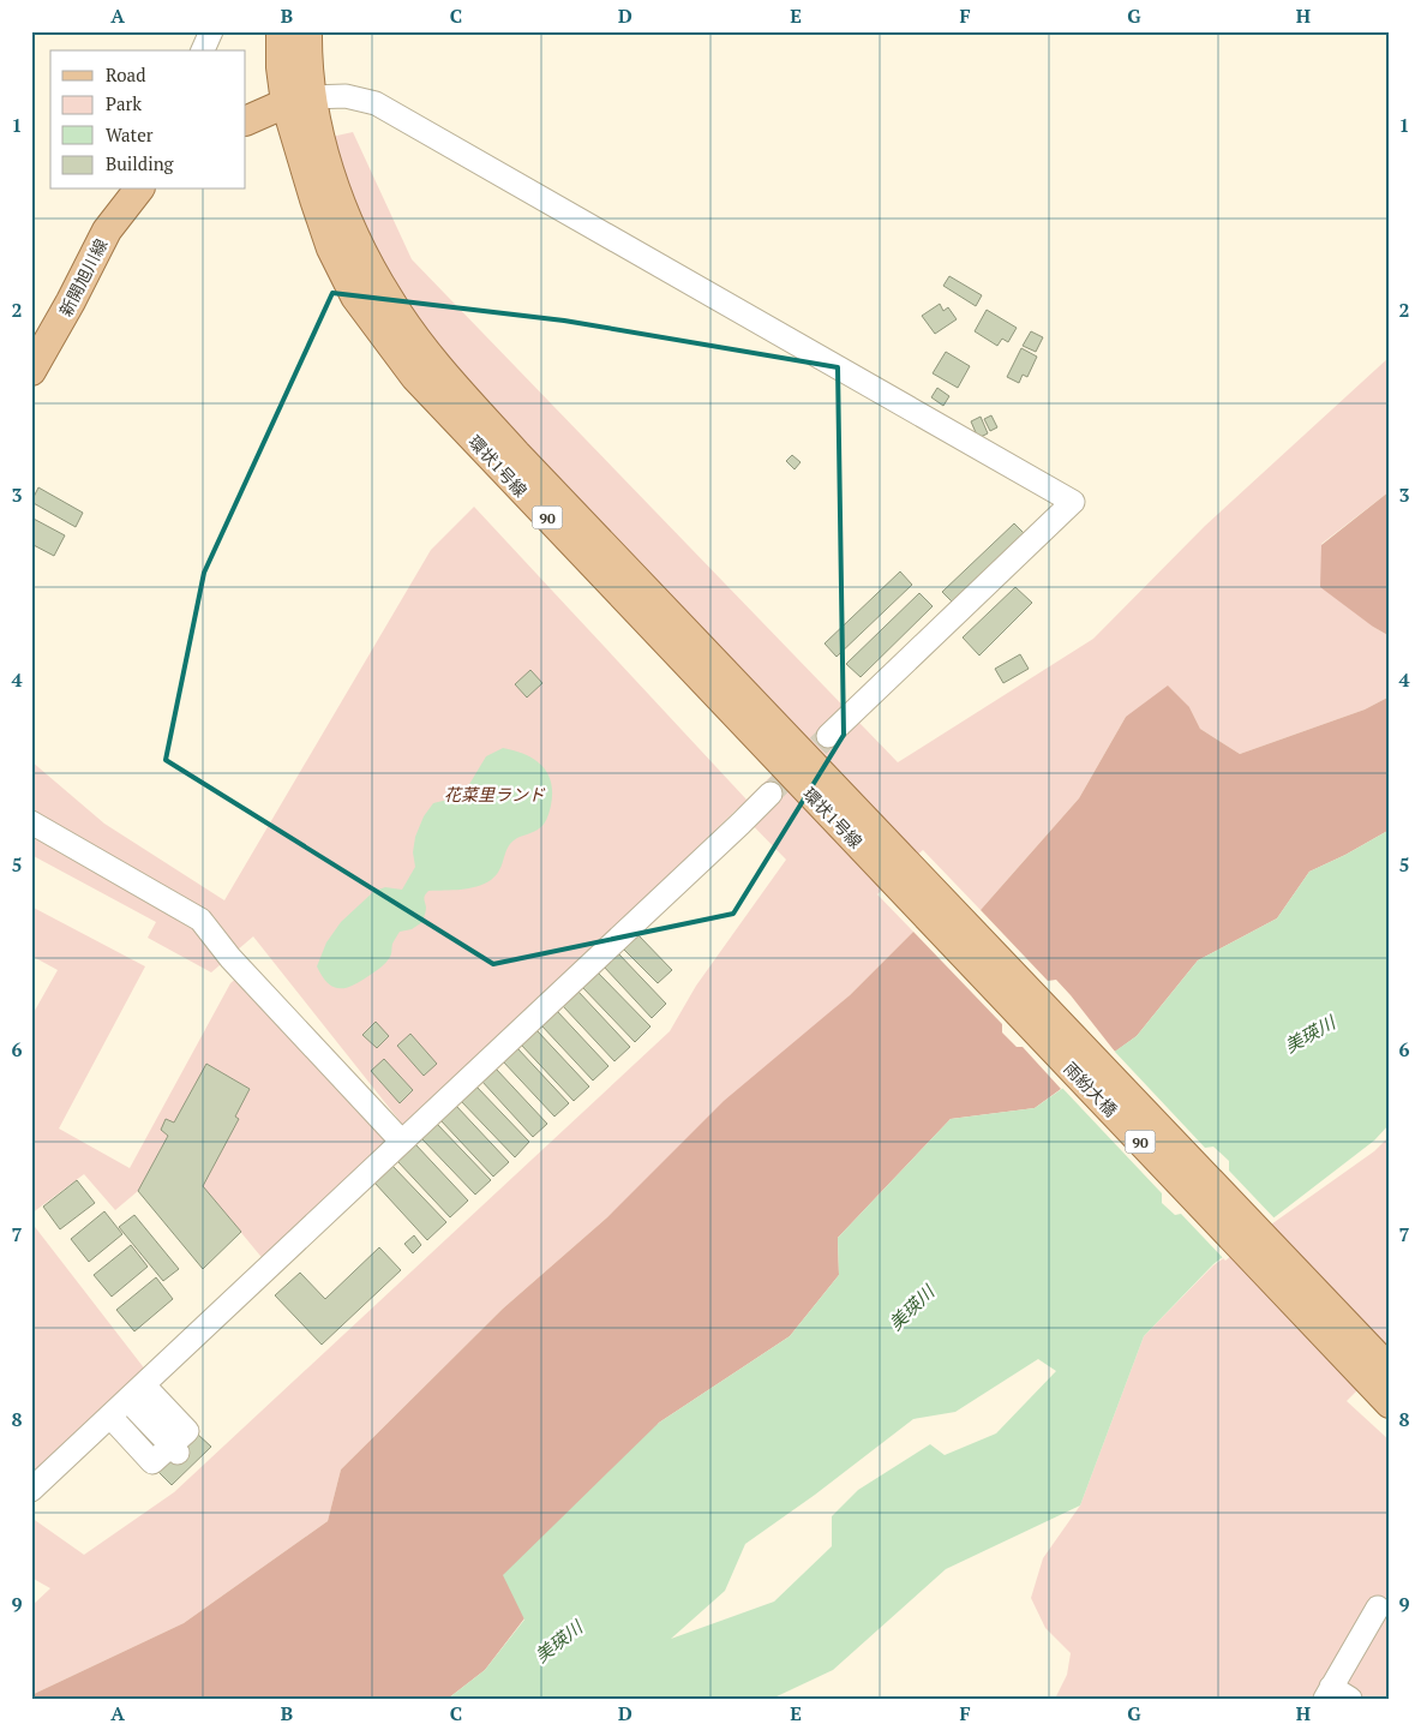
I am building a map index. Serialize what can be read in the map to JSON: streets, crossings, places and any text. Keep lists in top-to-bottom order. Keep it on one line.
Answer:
{"streets":{"main road":["新開旭川線","環状1号線","90","雨紛大橋"]},"crossings":[["環状1号線","雨紛大橋"]],"water":["美瑛川"],"parks":["花菜里ランド"],"legend":["Road","Park","Water","Building"],"grid":{"columns":["A","B","C","D","E","F","G","H"],"rows":["1","2","3","4","5","6","7","8","9"]}}
